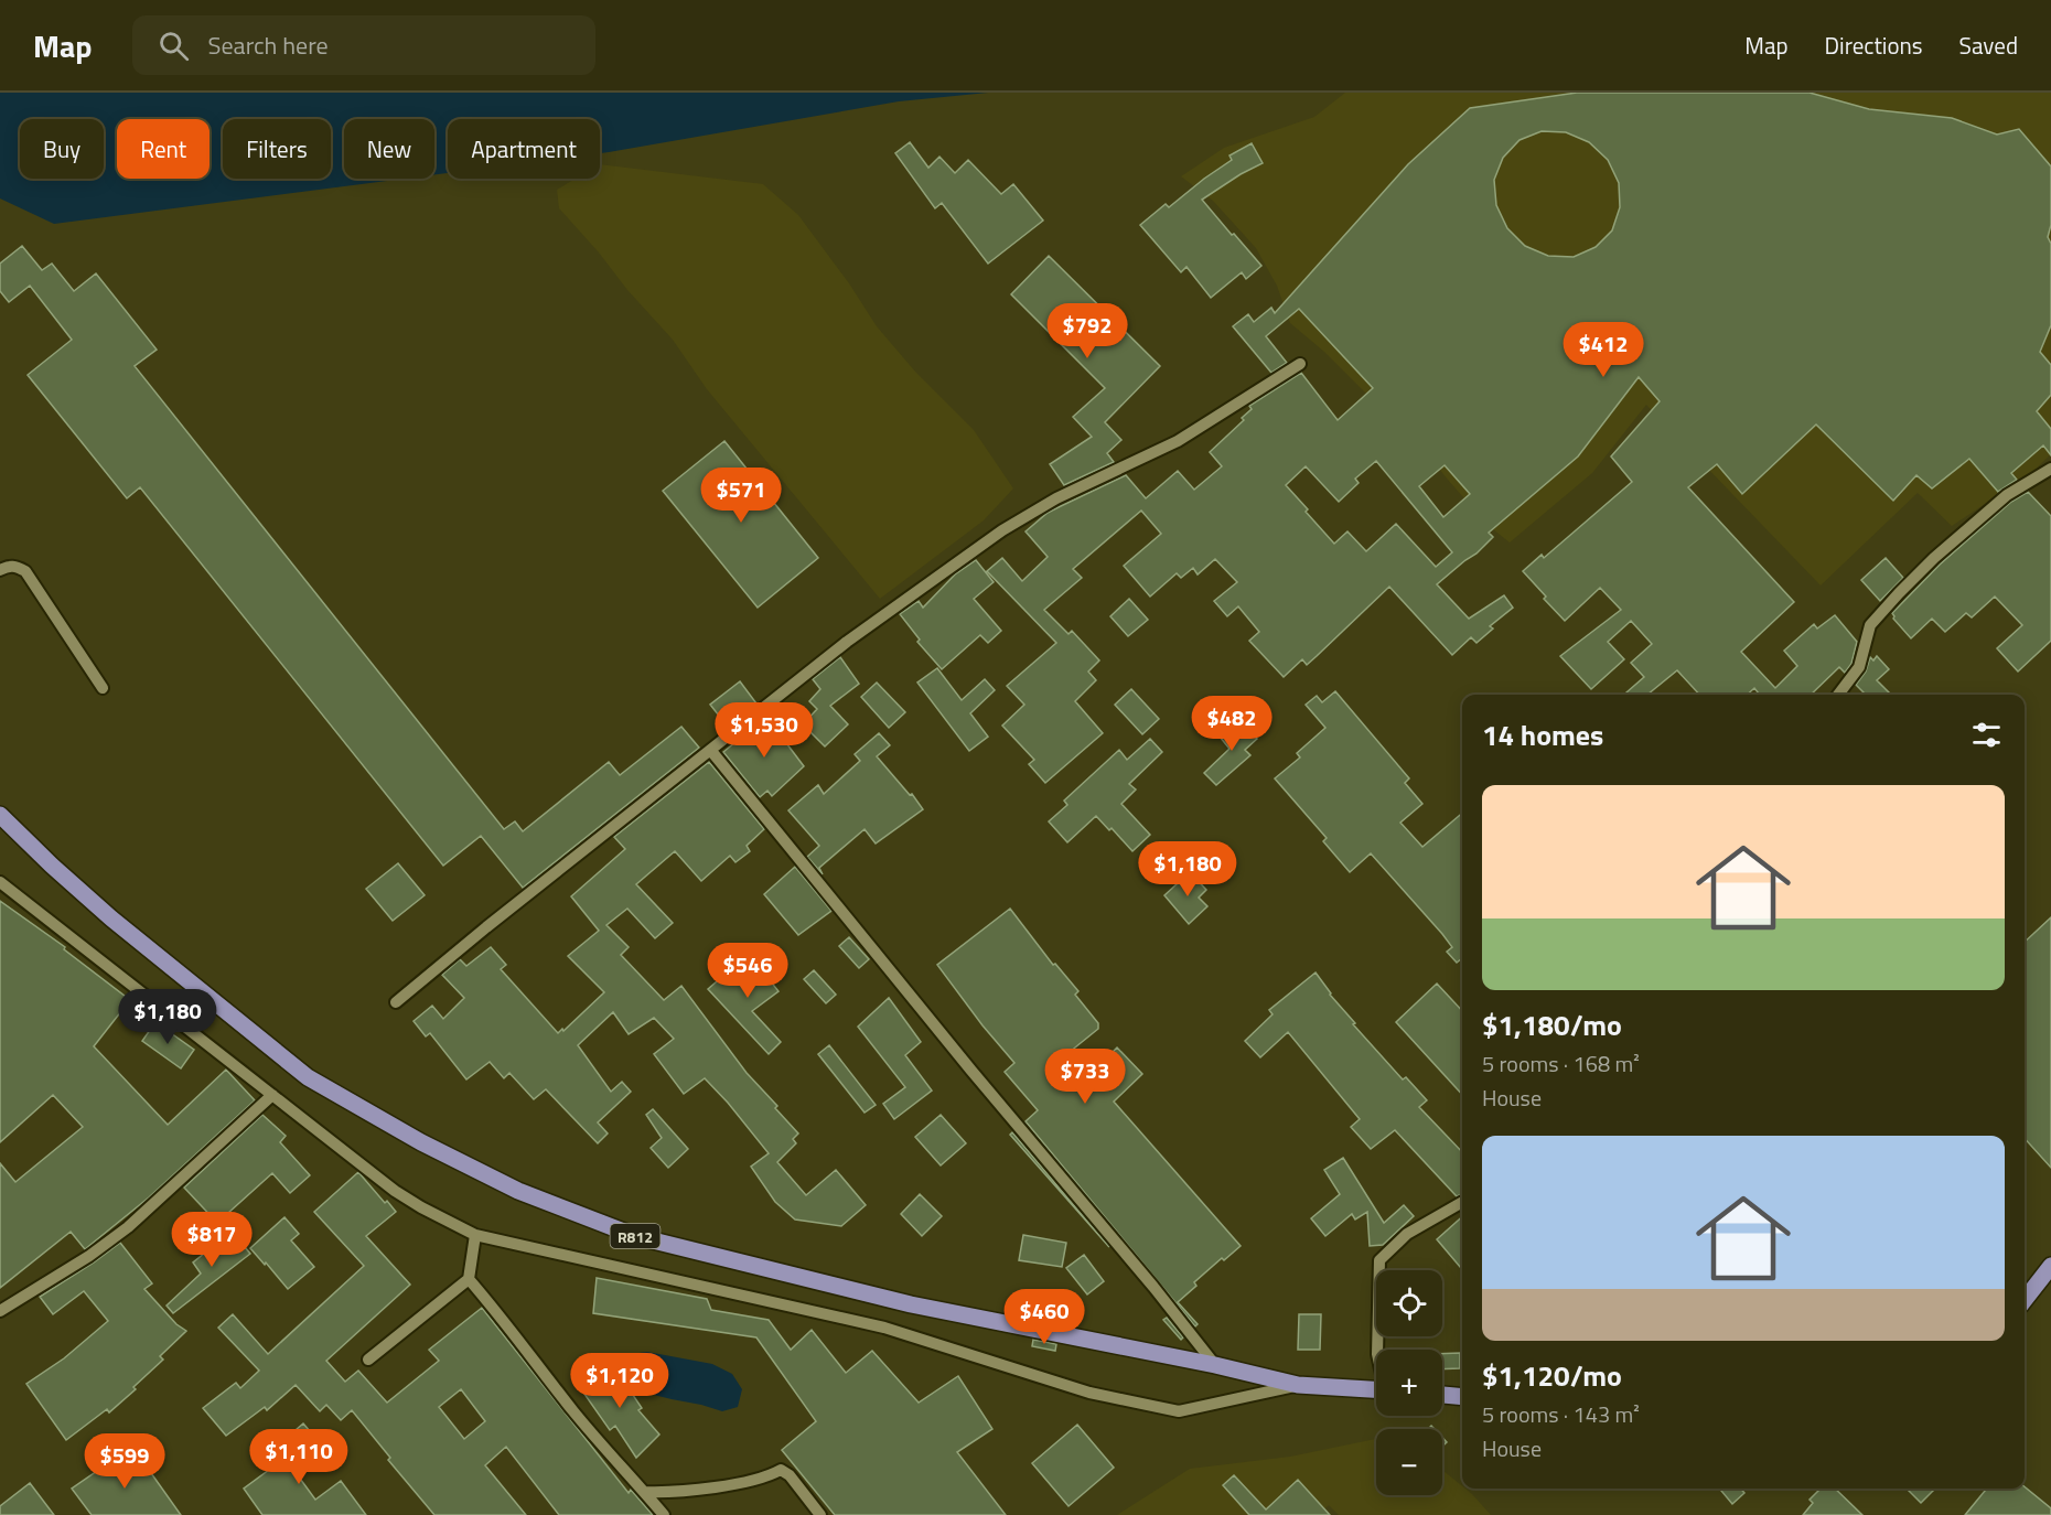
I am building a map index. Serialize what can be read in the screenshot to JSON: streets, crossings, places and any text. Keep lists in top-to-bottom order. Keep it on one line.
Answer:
{"streets":{"main road":["R812"]},"page":{"header":"Map","search":"Search here","nav":["Map","Directions","Saved"],"chip":["Buy","Rent","Filters","New","Apartment"],"price":["$792","$412","$571","$482","$1,530","$1,180","$546","$1,180","$733","$817","$460","$1,120","$1,110","$599"],"heading":"14 homes","list":[{"name":"$1,180/mo","note":"5 rooms · 168 m² · House"},{"name":"$1,120/mo","note":"5 rooms · 143 m² · House"}],"map_buttons":["+","−"]}}
